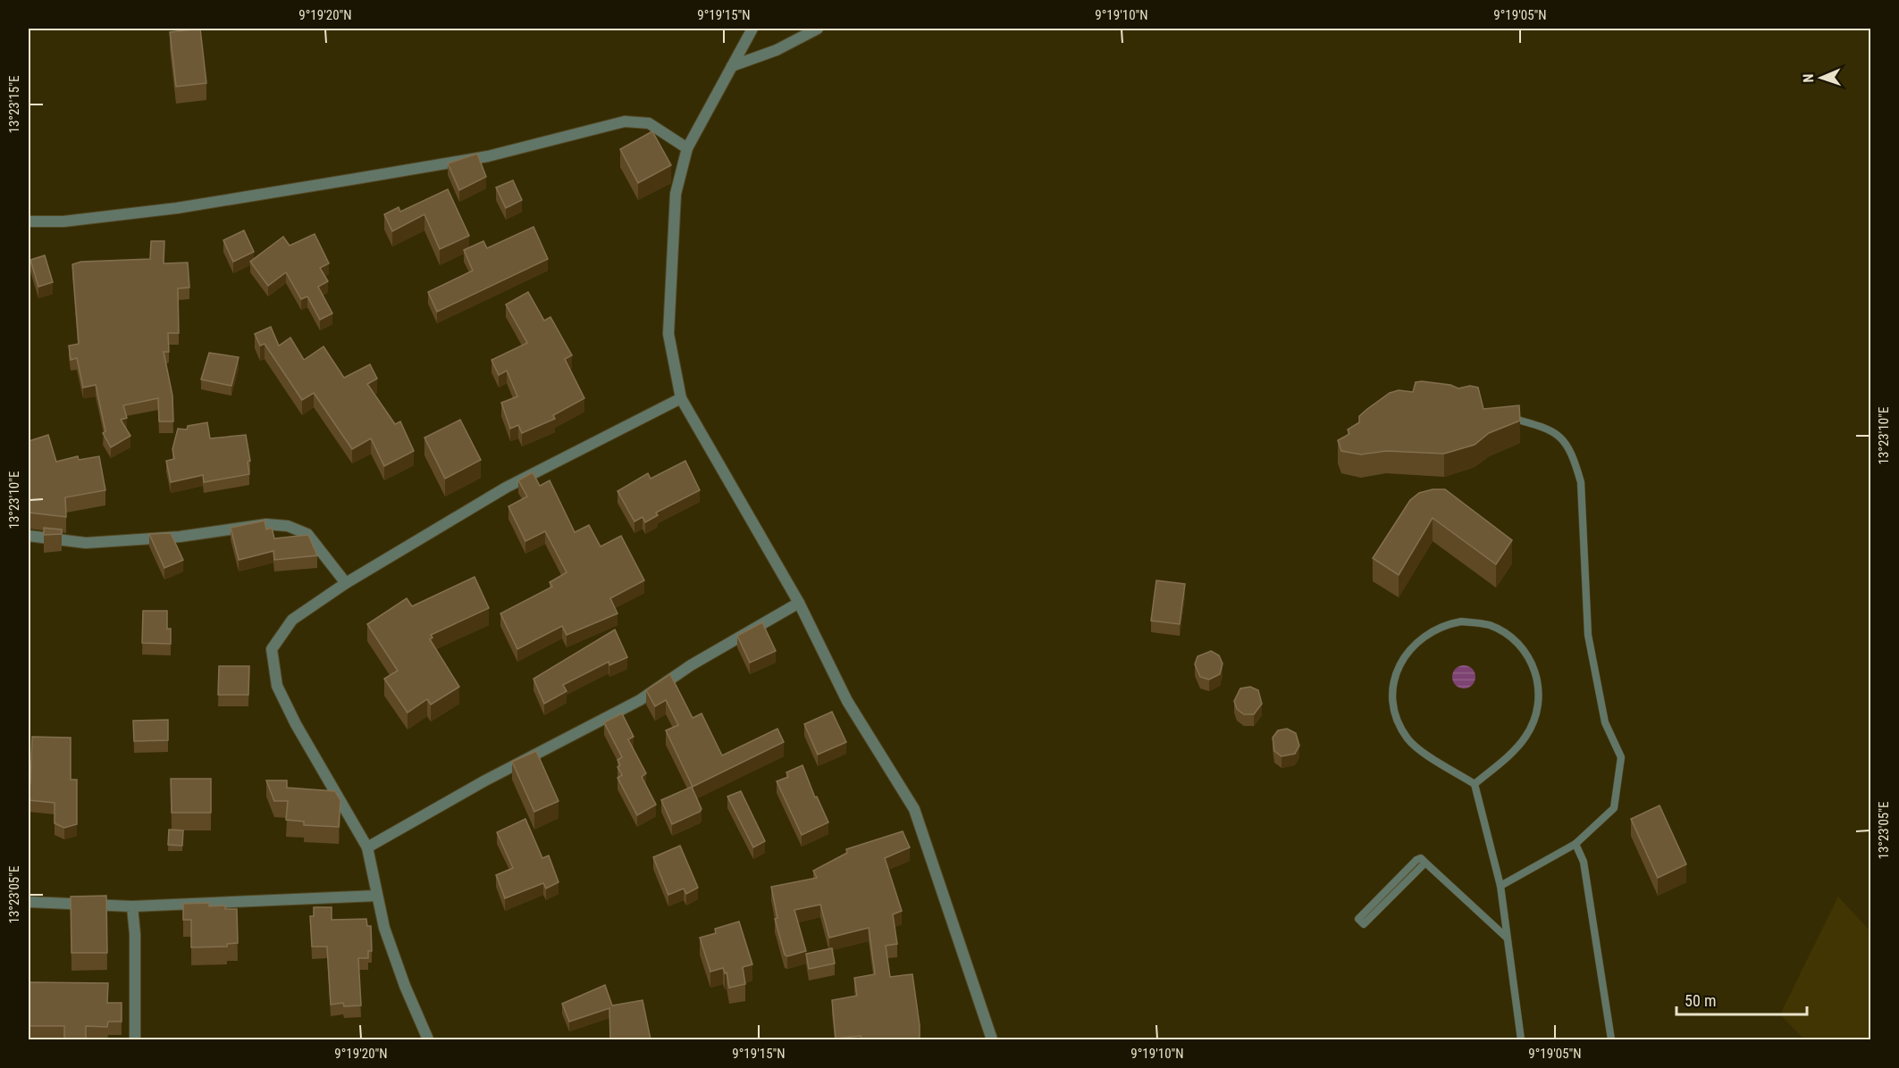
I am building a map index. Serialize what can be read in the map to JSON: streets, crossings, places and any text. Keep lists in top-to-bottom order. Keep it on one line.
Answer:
{"scale_bar":"50 m","north":"left","coordinates":["9°19'20\"N","9°19'15\"N","9°19'10\"N","9°19'05\"N","13°23'15\"E","13°23'10\"E","13°23'05\"E"]}
